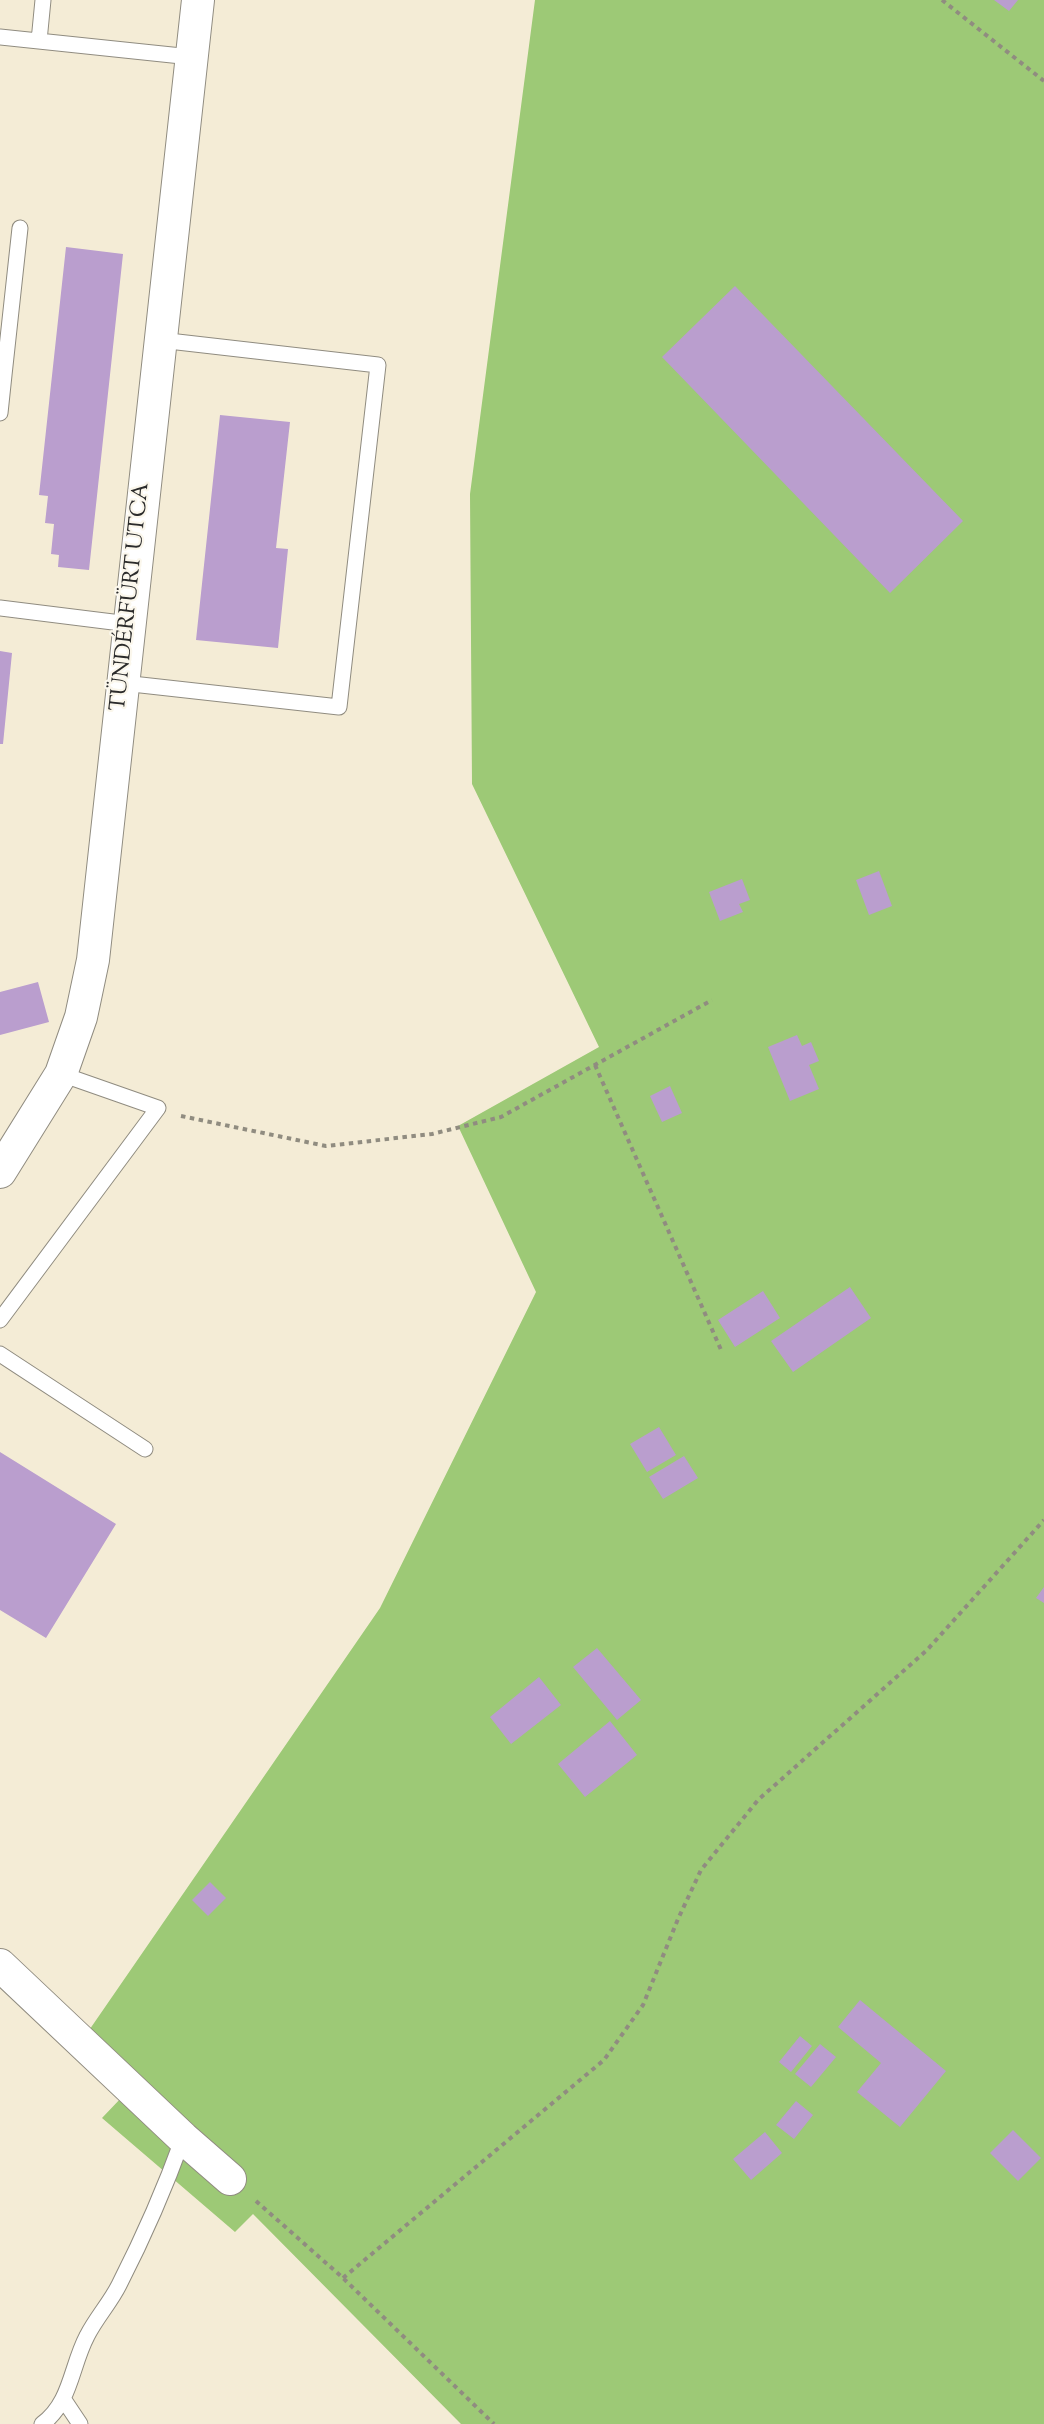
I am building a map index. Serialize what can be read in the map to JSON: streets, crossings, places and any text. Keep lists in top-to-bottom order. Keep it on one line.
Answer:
{"streets":{"street":["TÜNDÉRFÜRT UTCA"]}}
